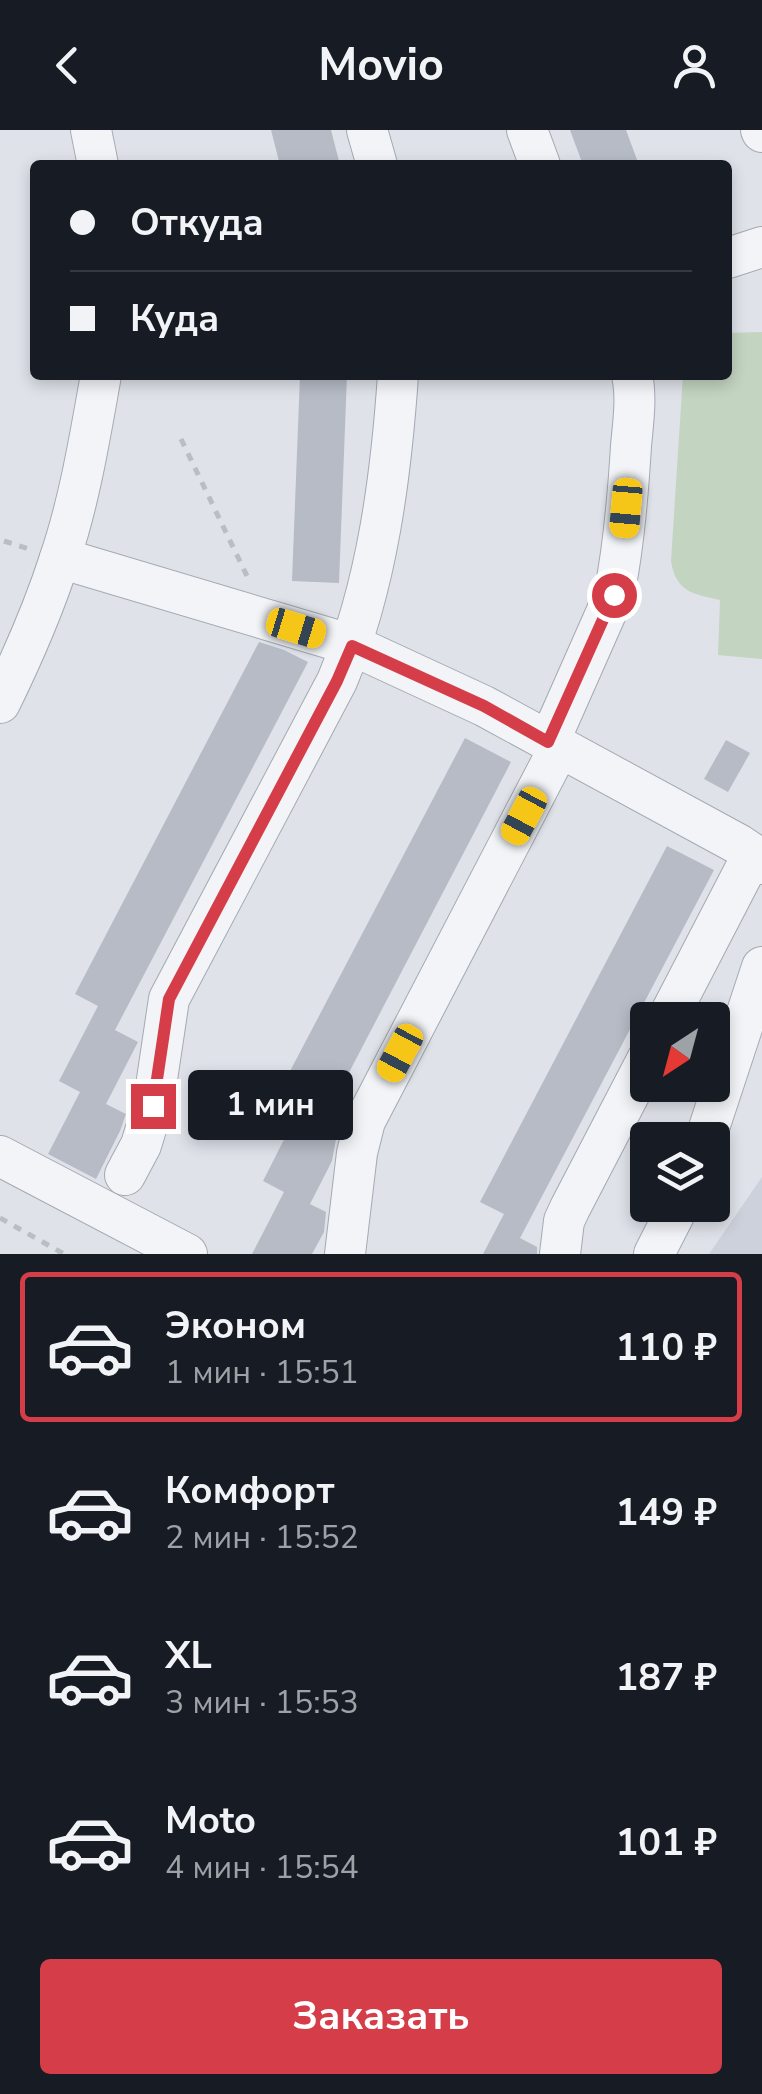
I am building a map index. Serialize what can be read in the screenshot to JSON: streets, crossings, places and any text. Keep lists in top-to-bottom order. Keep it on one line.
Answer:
{"north":"bottom left","page":{"header":"Movio","banner":["Откуда","Куда"],"bubble":"1 мин","list":[{"name":"Эконом","note":"1 мин · 15:51","value":"110 ₽"},{"name":"Комфорт","note":"2 мин · 15:52","value":"149 ₽"},{"name":"XL","note":"3 мин · 15:53","value":"187 ₽"},{"name":"Moto","note":"4 мин · 15:54","value":"101 ₽"}],"buttons":"Заказать"}}
